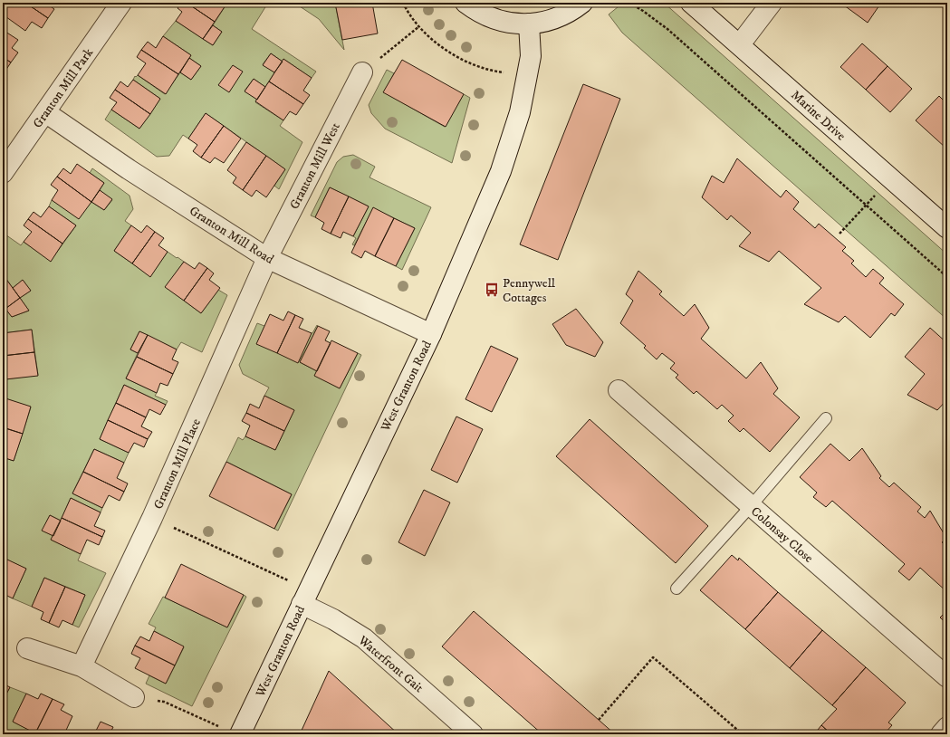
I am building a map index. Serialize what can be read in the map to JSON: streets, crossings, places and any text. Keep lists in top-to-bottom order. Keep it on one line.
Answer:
{"streets":{"street":["Granton Mill Park","Marine Drive","Granton Mill West","Granton Mill Road","West Granton Road","Granton Mill Place","Colonsay Close","Waterfront Gait"]},"crossings":[["Granton Mill Park","Granton Mill Road"],["Granton Mill West","Granton Mill Road"],["Granton Mill West","Granton Mill Place"],["Granton Mill Road","West Granton Road"],["Granton Mill Road","Granton Mill Place"],["West Granton Road","Waterfront Gait"]],"places":{"bus stop":["Pennywell Cottages"]}}
